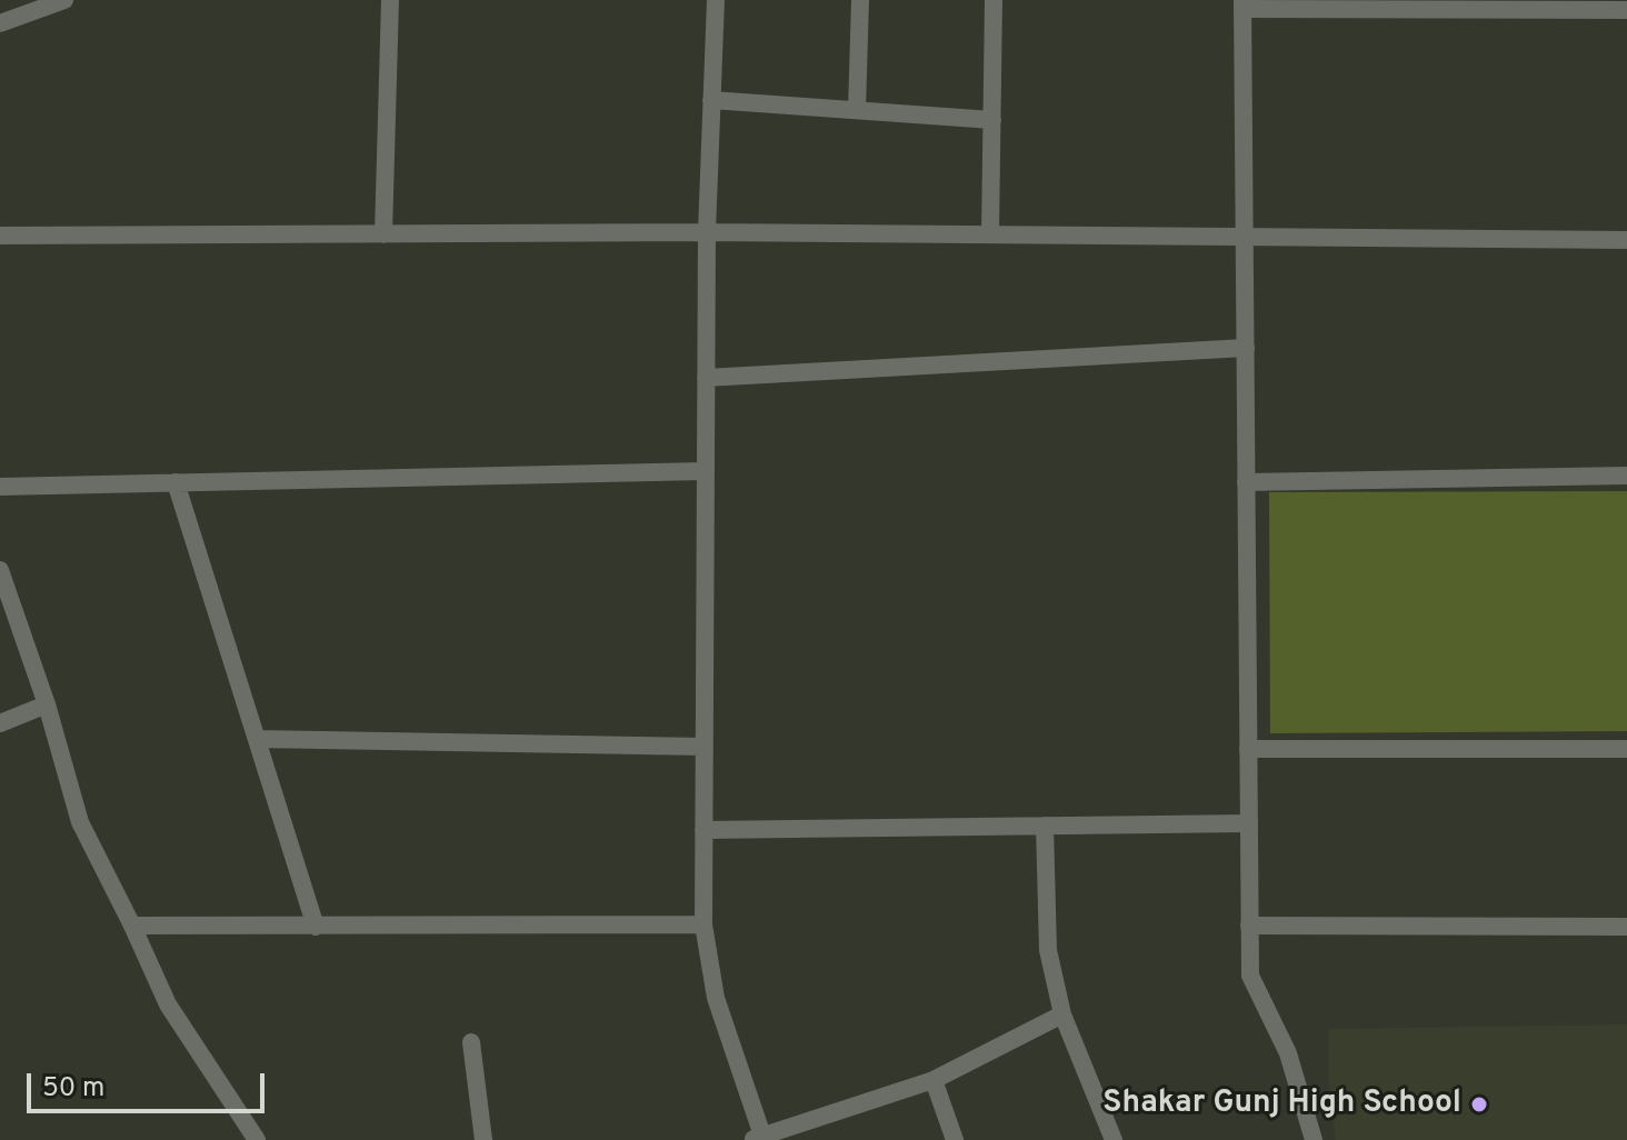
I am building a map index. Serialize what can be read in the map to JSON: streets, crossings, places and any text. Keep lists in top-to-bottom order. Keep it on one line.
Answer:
{"places":["Shakar Gunj High School"],"scale_bar":"50 m"}
